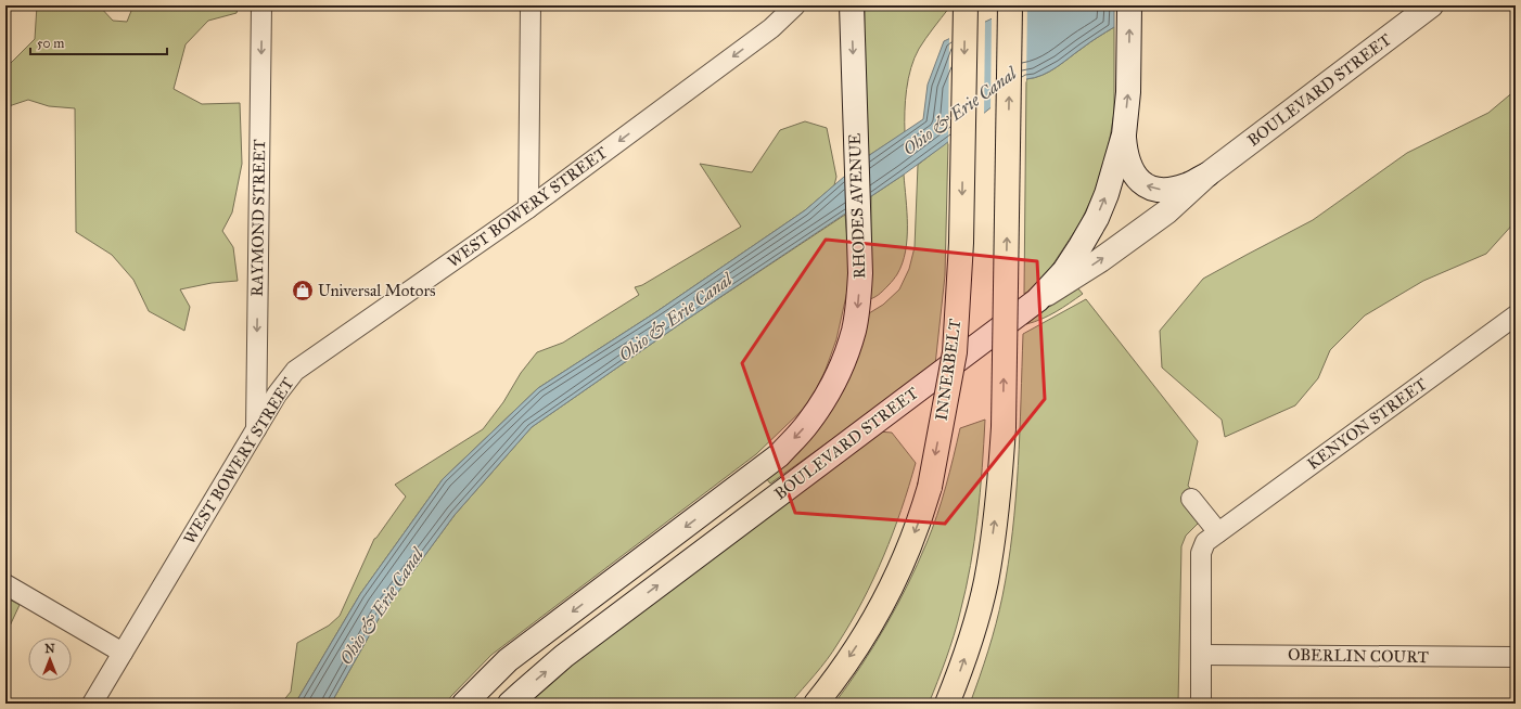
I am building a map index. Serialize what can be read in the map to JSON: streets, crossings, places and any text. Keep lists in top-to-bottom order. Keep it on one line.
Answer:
{"streets":{"highway":["INNERBELT"],"main road":["BOULEVARD STREET","RHODES AVENUE"],"street":["WEST BOWERY STREET","RAYMOND STREET","KENYON STREET","OBERLIN COURT"]},"crossings":[["BOULEVARD STREET","RHODES AVENUE"],["WEST BOWERY STREET","RAYMOND STREET"]],"one_way":["RHODES AVENUE","RAYMOND STREET"],"water":["Ohio & Erie Canal"],"places":{"shop":["Universal Motors"]},"scale_bar":"50 m","north":"top"}
